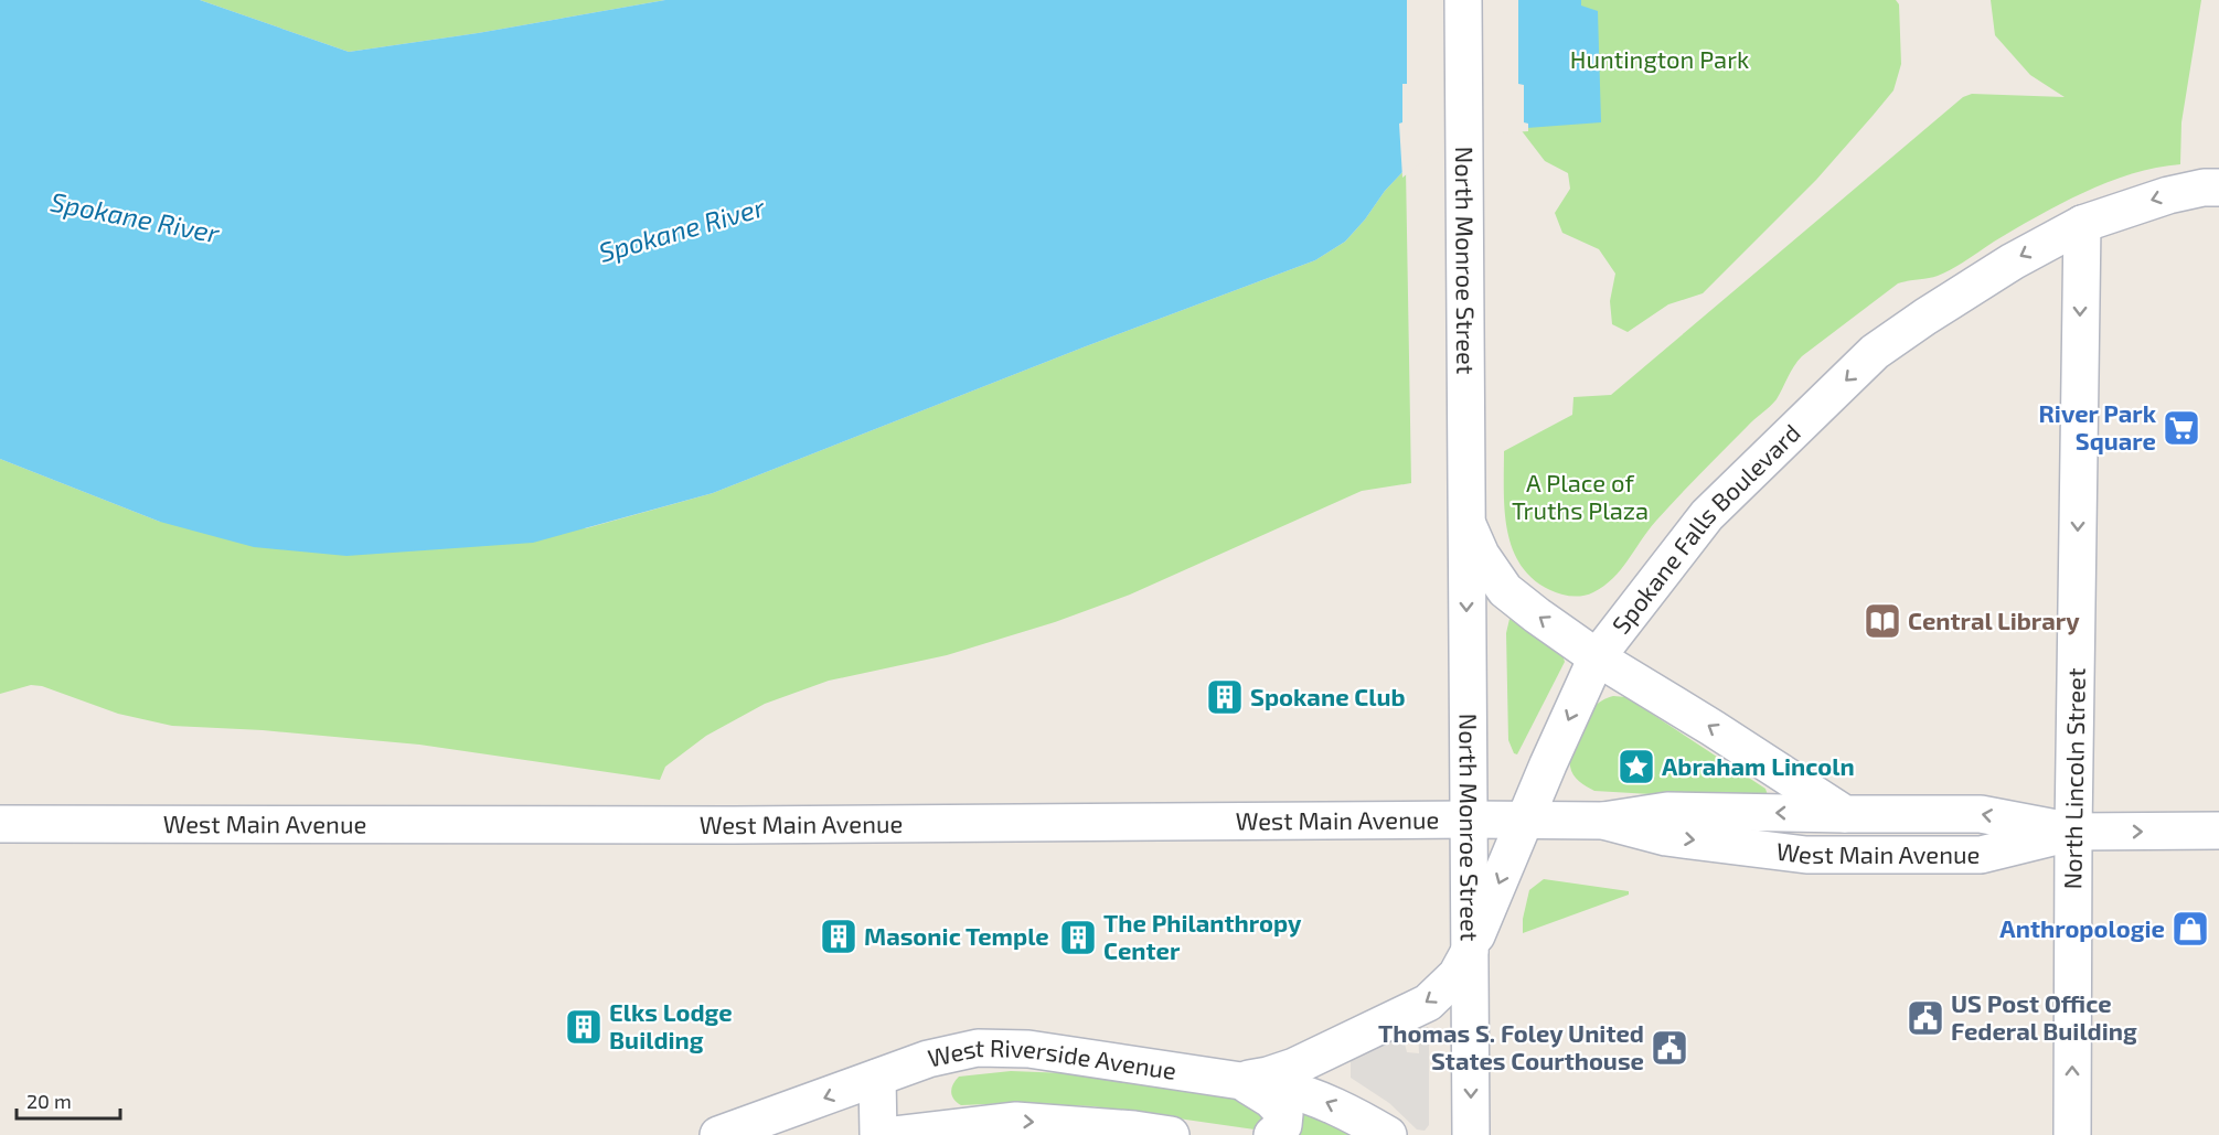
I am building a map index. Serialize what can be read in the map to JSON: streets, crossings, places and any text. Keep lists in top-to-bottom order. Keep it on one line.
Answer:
{"streets":{"main road":["North Monroe Street","Spokane Falls Boulevard","North Lincoln Street","West Main Avenue","West Riverside Avenue"]},"crossings":[["North Monroe Street","Spokane Falls Boulevard"],["North Monroe Street","West Main Avenue"],["Spokane Falls Boulevard","North Lincoln Street"],["Spokane Falls Boulevard","West Main Avenue"],["North Lincoln Street","West Main Avenue"]],"one_way":["Spokane Falls Boulevard","West Riverside Avenue"],"water":["Spokane River"],"parks":["Huntington Park","A Place of Truths Plaza"],"places":{"supermarket":["River Park Square"],"library":["Central Library"],"building":["Spokane Club","Masonic Temple","The Philanthropy Center","Elks Lodge Building"],"place":["Abraham Lincoln"],"shop":["Anthropologie"],"public building":["US Post Office Federal Building","Thomas S. Foley United States Courthouse"]},"scale_bar":"20 m"}
